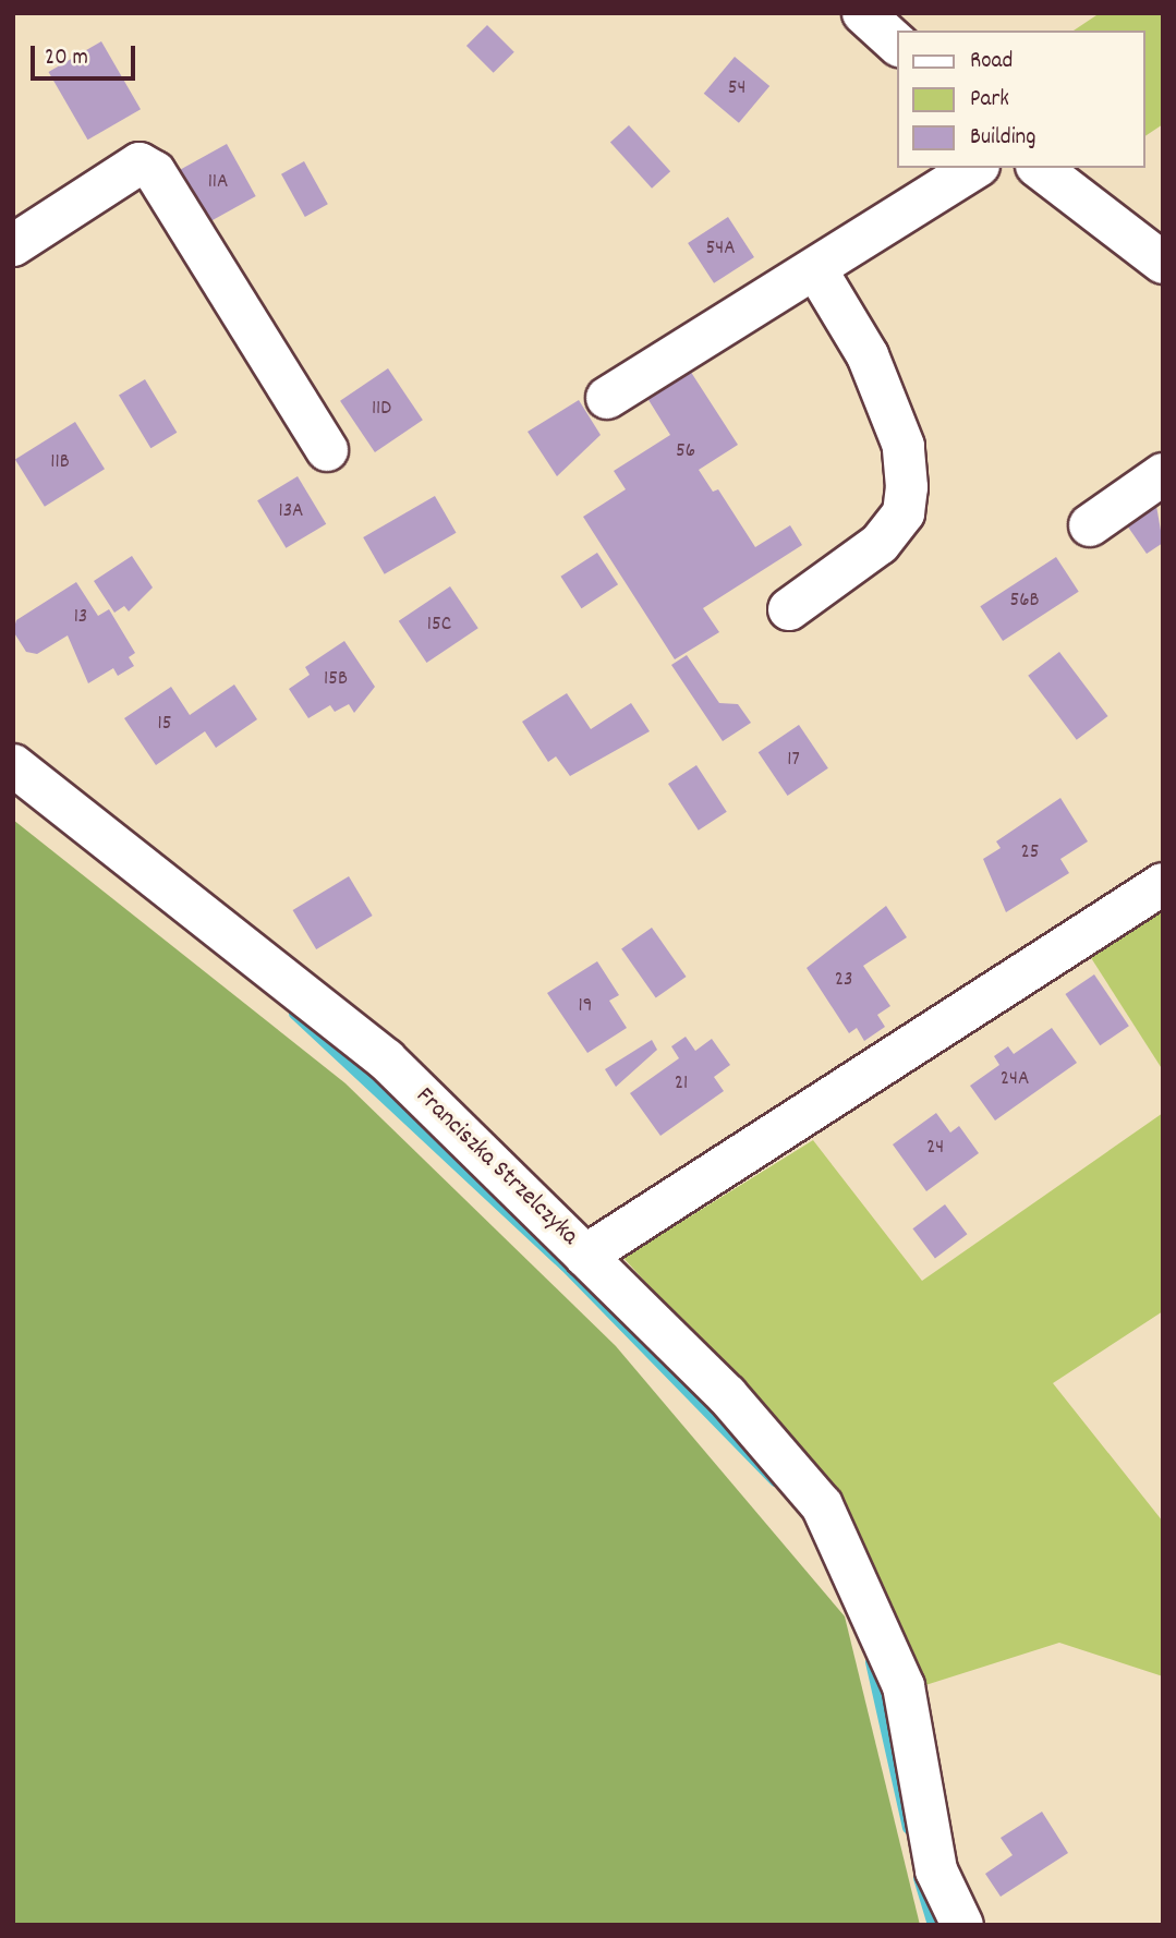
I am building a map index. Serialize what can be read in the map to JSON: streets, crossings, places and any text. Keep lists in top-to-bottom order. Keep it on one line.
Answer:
{"streets":{"street":["Franciszka Strzelczyka"]},"house_numbers":["54","11A","54A","11D","56","11B","13A","56B","13","15C","15B","15","17","25","23","19","24A","21","24"],"legend":["Road","Park","Building"],"scale_bar":"20 m"}
